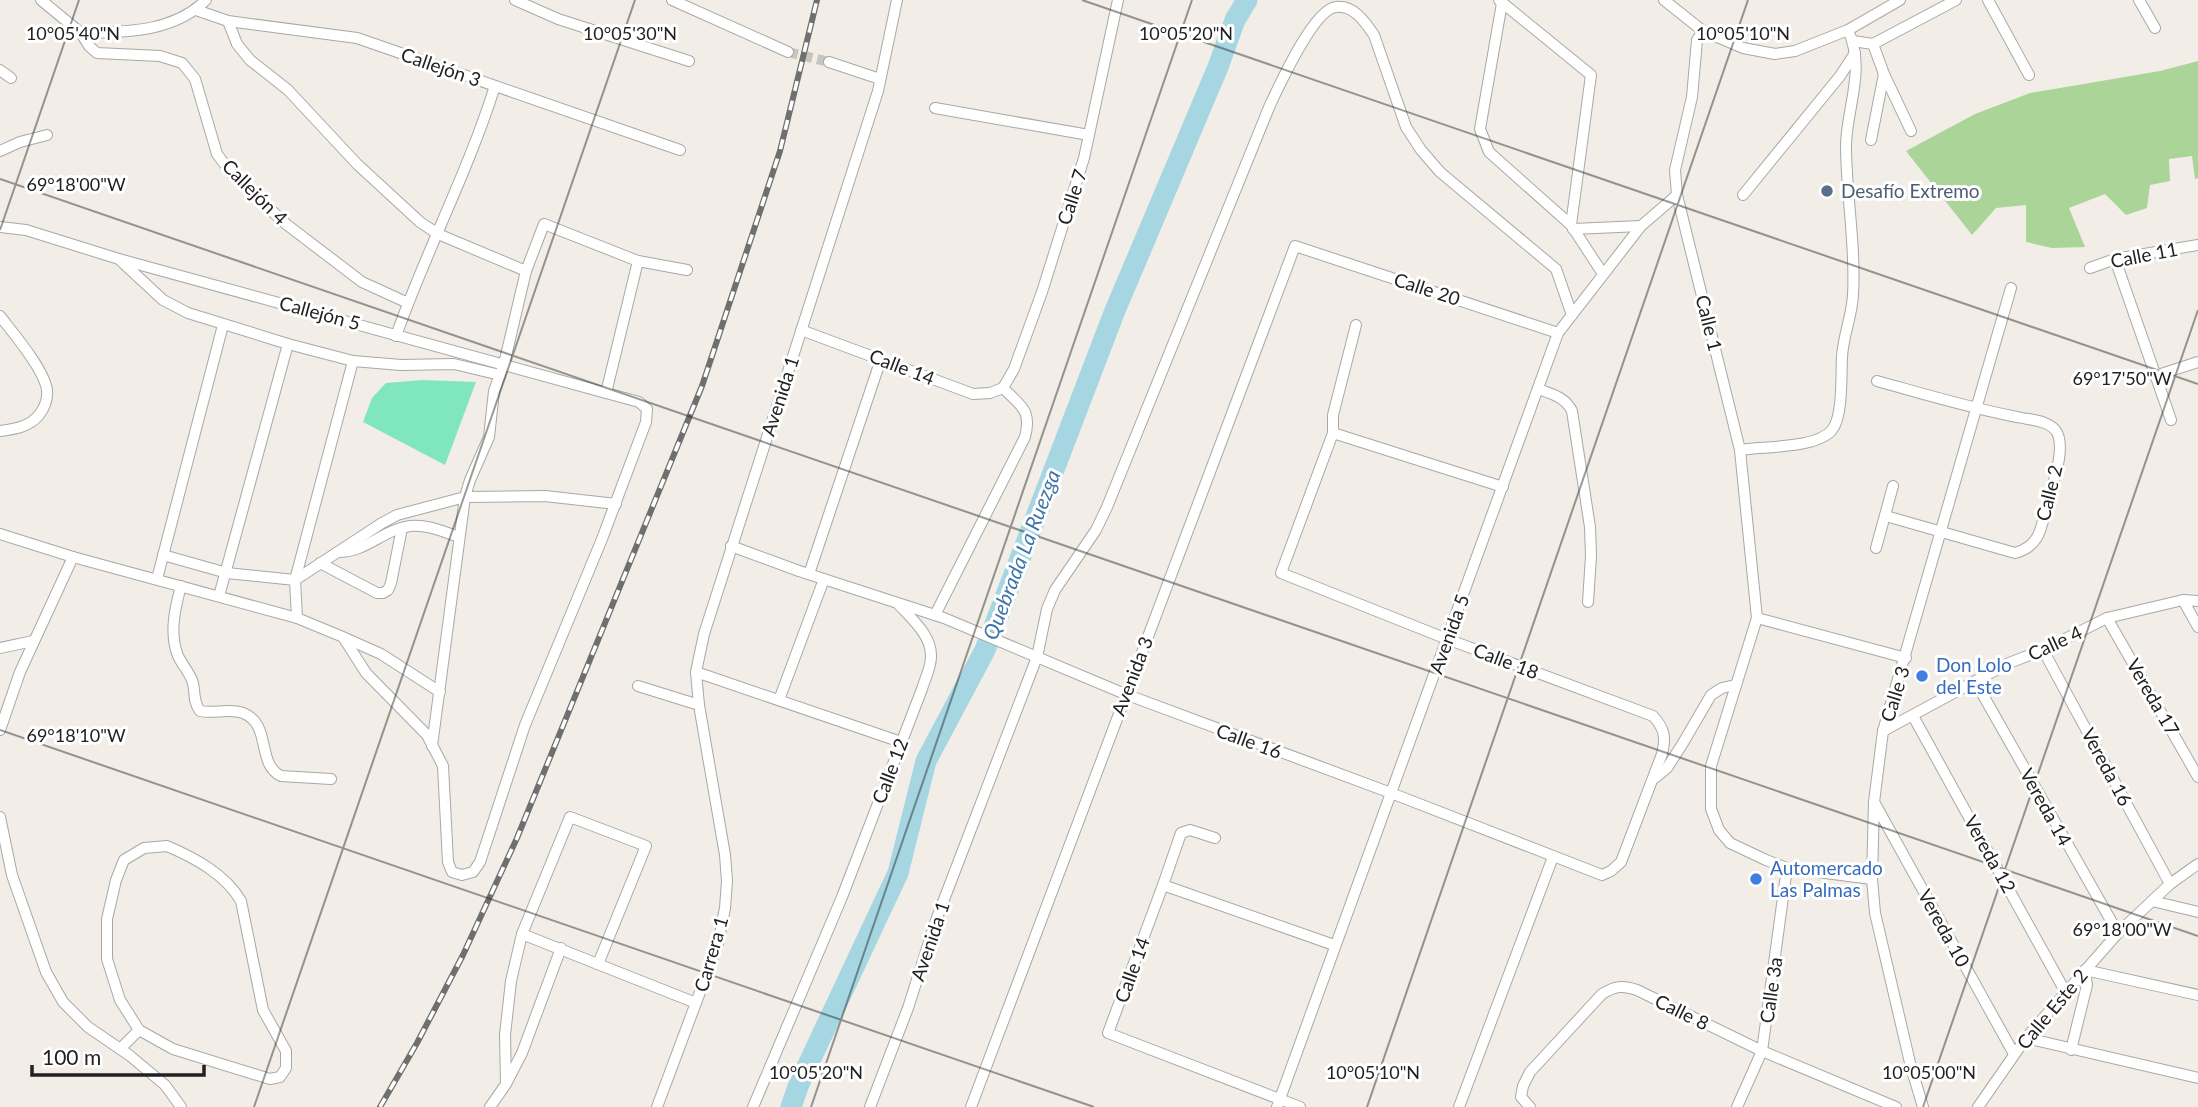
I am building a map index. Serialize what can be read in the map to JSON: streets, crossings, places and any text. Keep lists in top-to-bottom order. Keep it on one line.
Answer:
{"streets":{"street":["Callejón 3","Callejón 4","Calle 7","Calle 11","Calle 20","Callejón 5","Calle 1","Calle 14","Avenida 1","Calle 2","Avenida 5","Calle 4","Calle 18","Avenida 3","Calle 3","Vereda 17","Calle 16","Vereda 16","Calle 12","Vereda 14","Vereda 12","Vereda 10","Carrera 1","Calle 3a","Calle Este 2","Calle 8"]},"crossings":[["Calle 7","Calle 14"],["Calle 20","Avenida 5"],["Calle 20","Avenida 3"],["Calle 1","Avenida 5"],["Calle 1","Calle 3"],["Calle 1","Calle 3a"],["Calle 14","Avenida 1"],["Calle 14","Avenida 5"],["Avenida 1","Avenida 5"],["Avenida 1","Calle 16"],["Avenida 1","Calle 12"],["Avenida 1","Carrera 1"],["Calle 2","Calle 3"],["Avenida 5","Calle 18"],["Avenida 5","Calle 16"],["Calle 4","Calle 3"],["Calle 4","Vereda 17"],["Calle 4","Vereda 16"],["Calle 4","Vereda 14"],["Calle 4","Vereda 12"],["Calle 18","Calle 16"],["Avenida 3","Calle 16"],["Calle 3","Vereda 10"],["Calle 16","Calle 12"],["Vereda 16","Calle Este 2"],["Vereda 14","Calle Este 2"],["Vereda 12","Calle Este 2"],["Vereda 10","Calle Este 2"],["Calle 3a","Calle 8"]],"water":["Quebrada La Ruezga"],"places":["Desafío Extremo","Don Lolo del Este","Automercado Las Palmas"],"scale_bar":"100 m","coordinates":["10°05'40\"N","10°05'30\"N","10°05'20\"N","10°05'10\"N","69°18'00\"W","69°17'50\"W","69°18'10\"W","10°05'00\"N"]}
